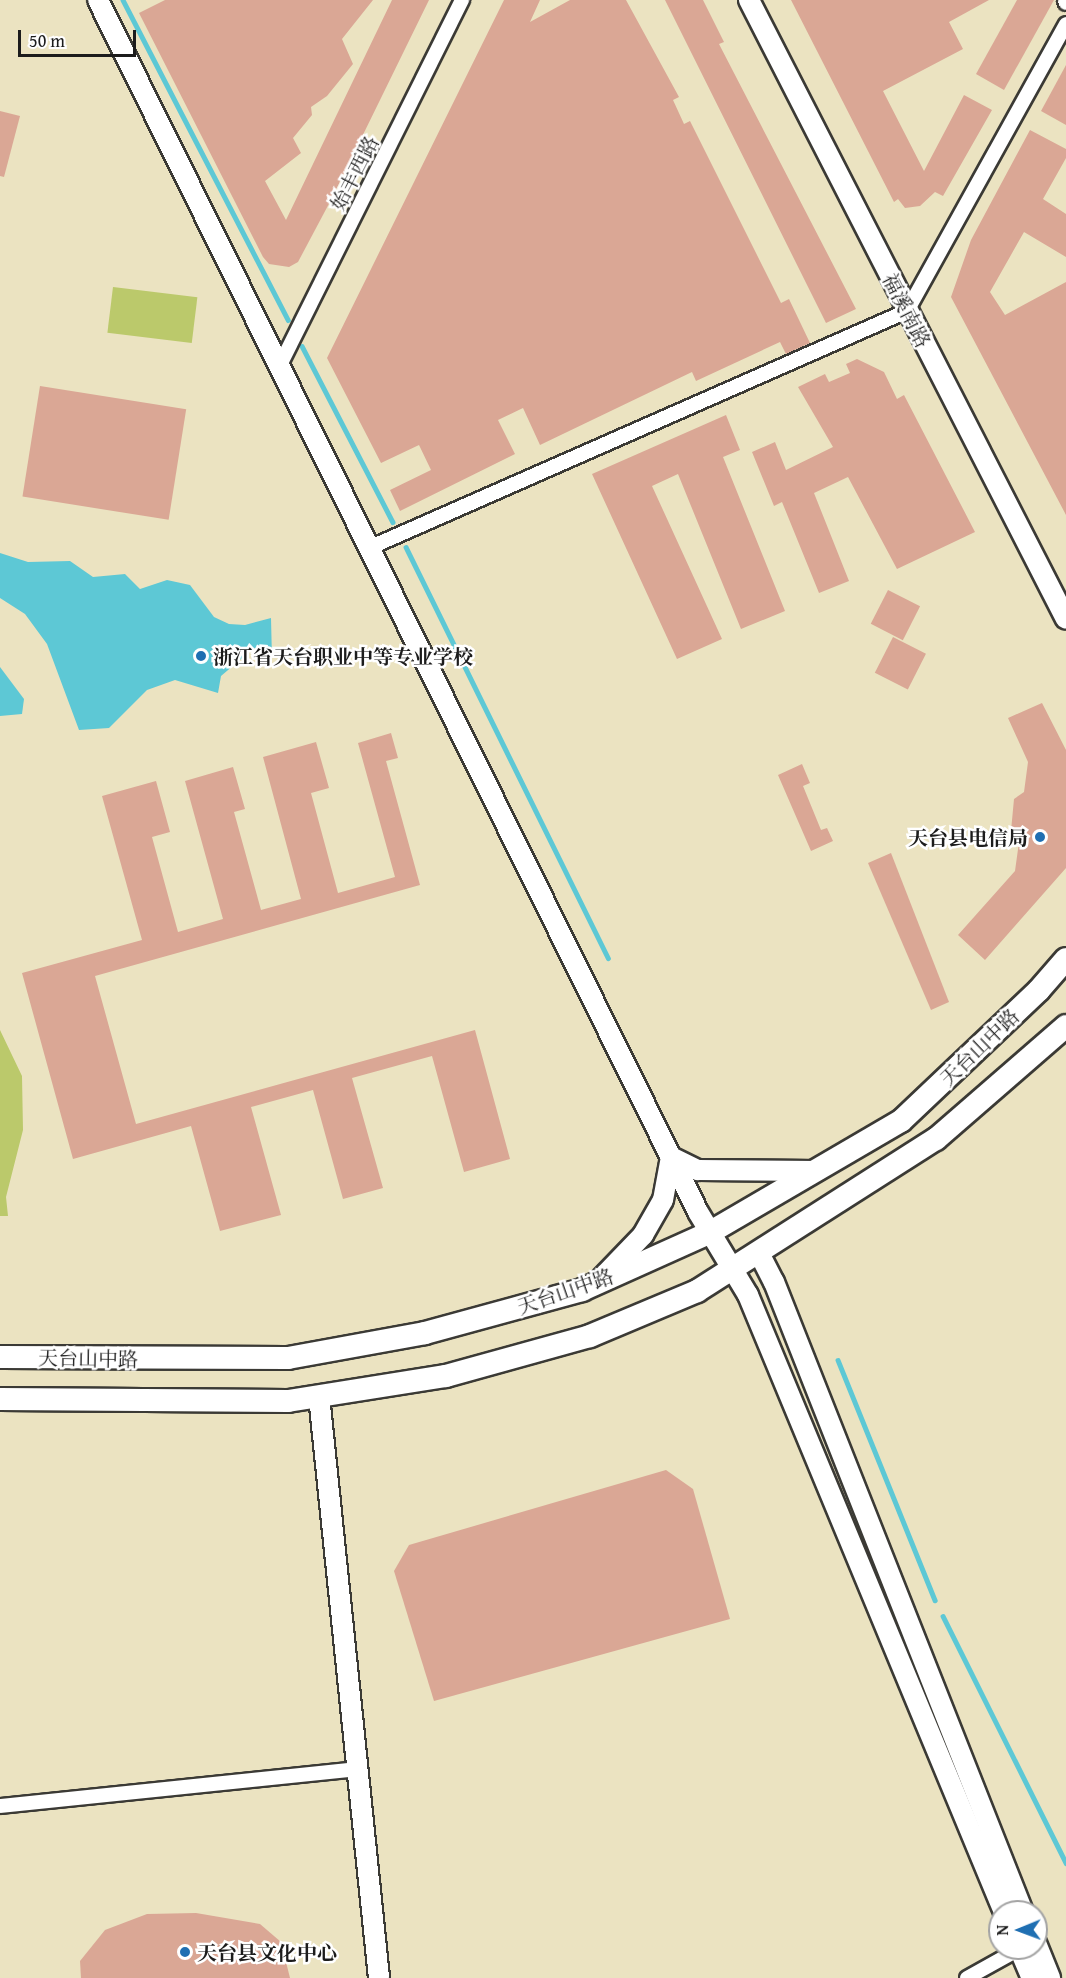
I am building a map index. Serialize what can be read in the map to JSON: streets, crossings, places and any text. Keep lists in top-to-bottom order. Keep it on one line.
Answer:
{"streets":{"main road":["天台山中路"],"street":["始丰西路","福溪南路"]},"places":["浙江省天台职业中等专业学校","天台县电信局","天台县文化中心"],"scale_bar":"50 m","north":"left"}
